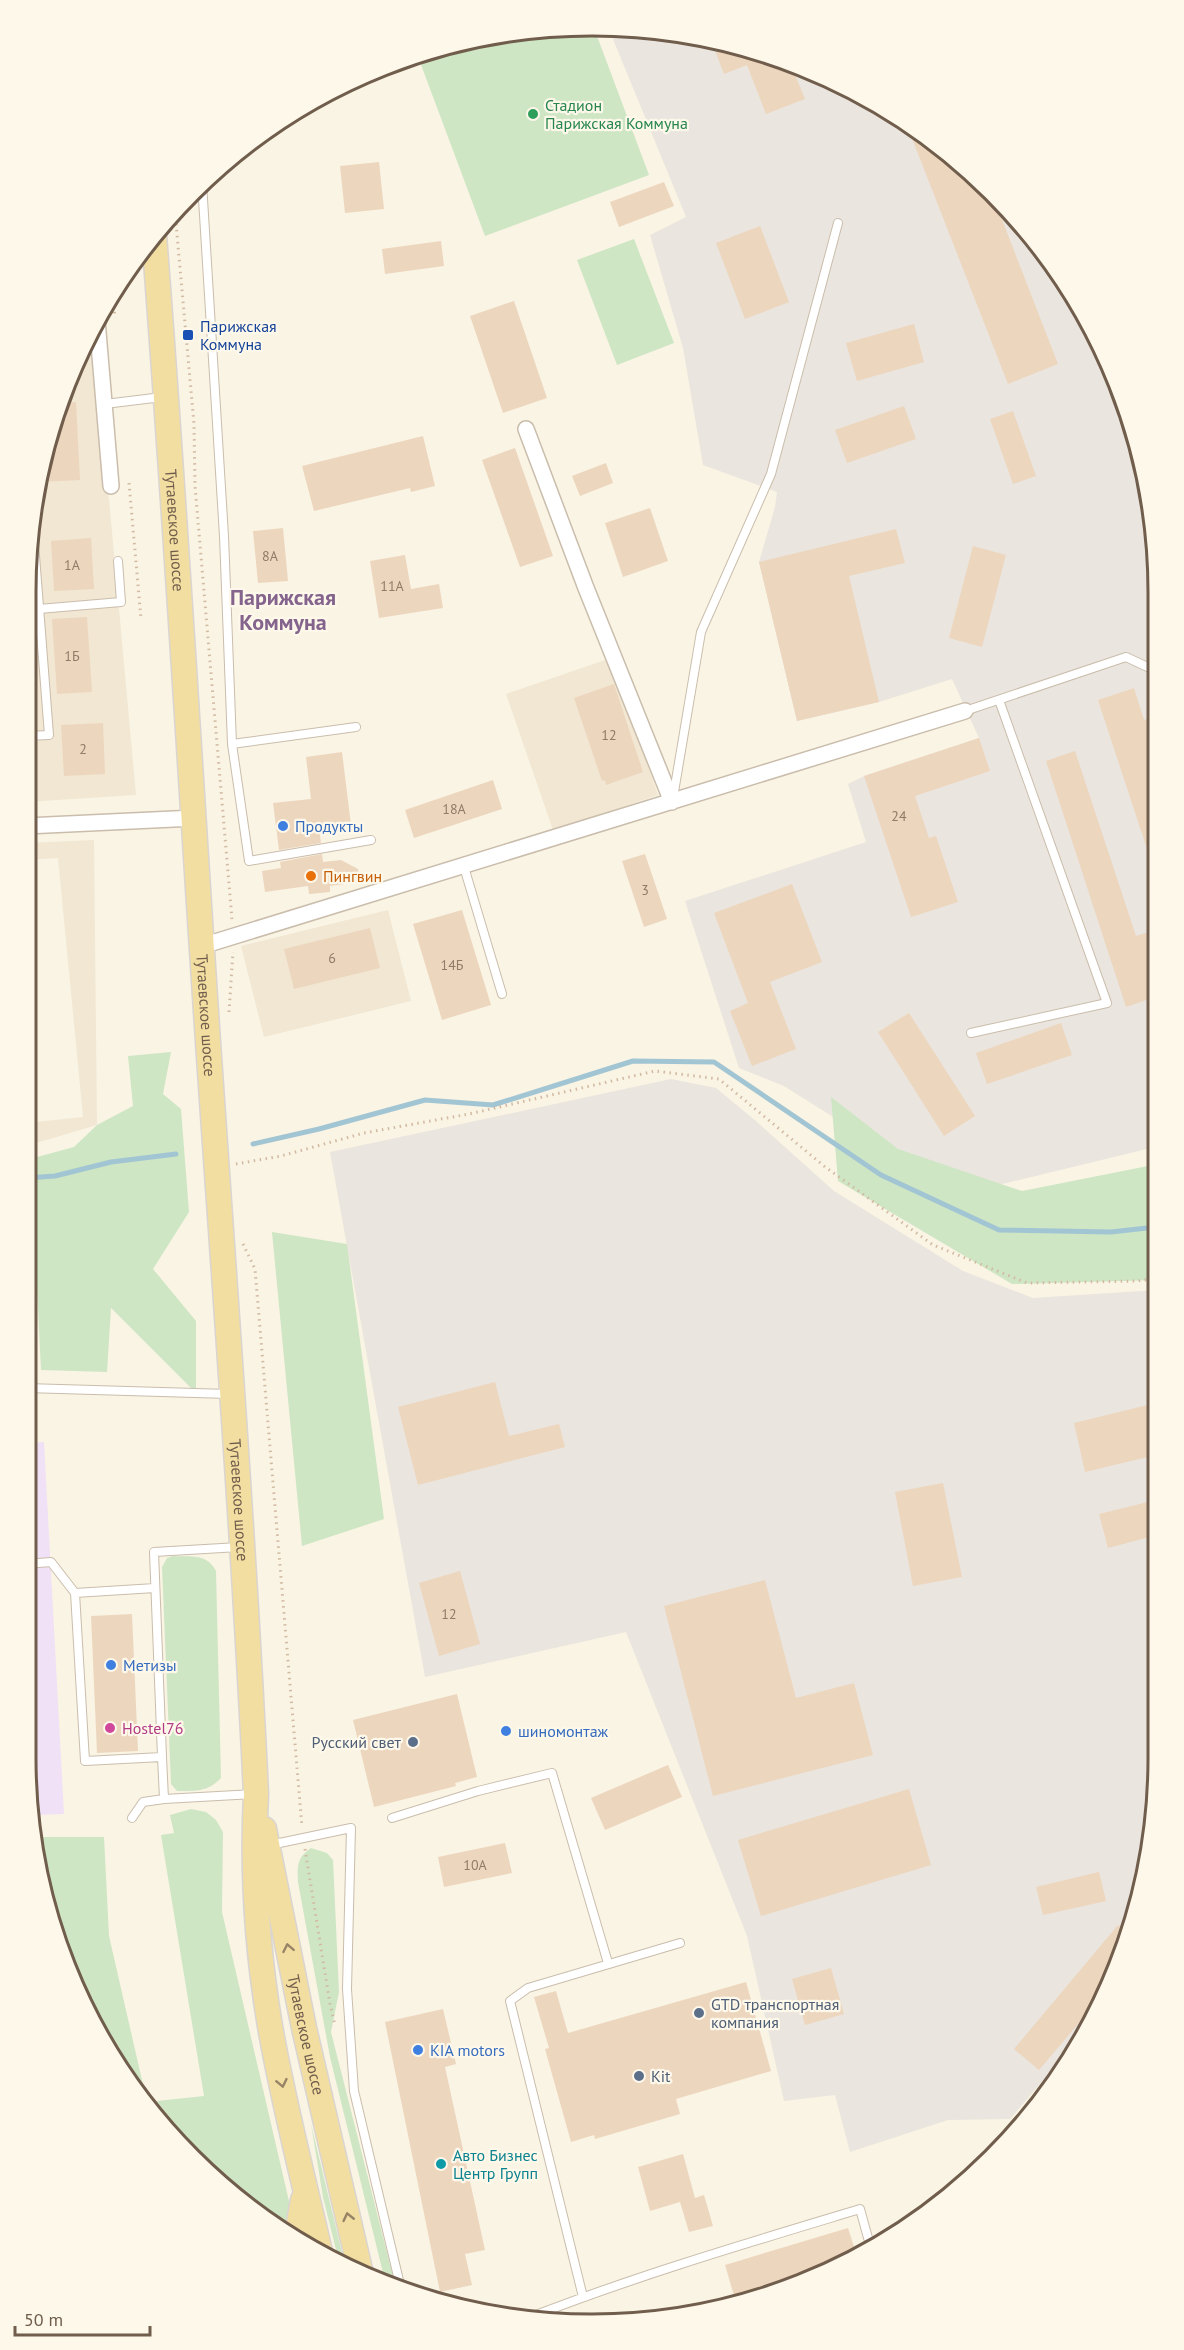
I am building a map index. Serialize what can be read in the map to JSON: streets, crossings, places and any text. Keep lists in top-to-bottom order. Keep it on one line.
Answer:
{"streets":{"main road":["Тутаевское шоссе"]},"districts":["Парижская Коммуна"],"places":{"other":["Стадион Парижская Коммуна","Продукты","Пингвин","Метизы","Hostel76","шиномонтаж","Русский свет","GTD транспортная компания","KIA motors","Kit","Авто Бизнес Центр Групп"],"transit":["Парижская Коммуна"]},"house_numbers":["8А","1А","11А","1Б","12","2","18А","24","3","6","14Б","12","10А"],"scale_bar":"50 m"}
